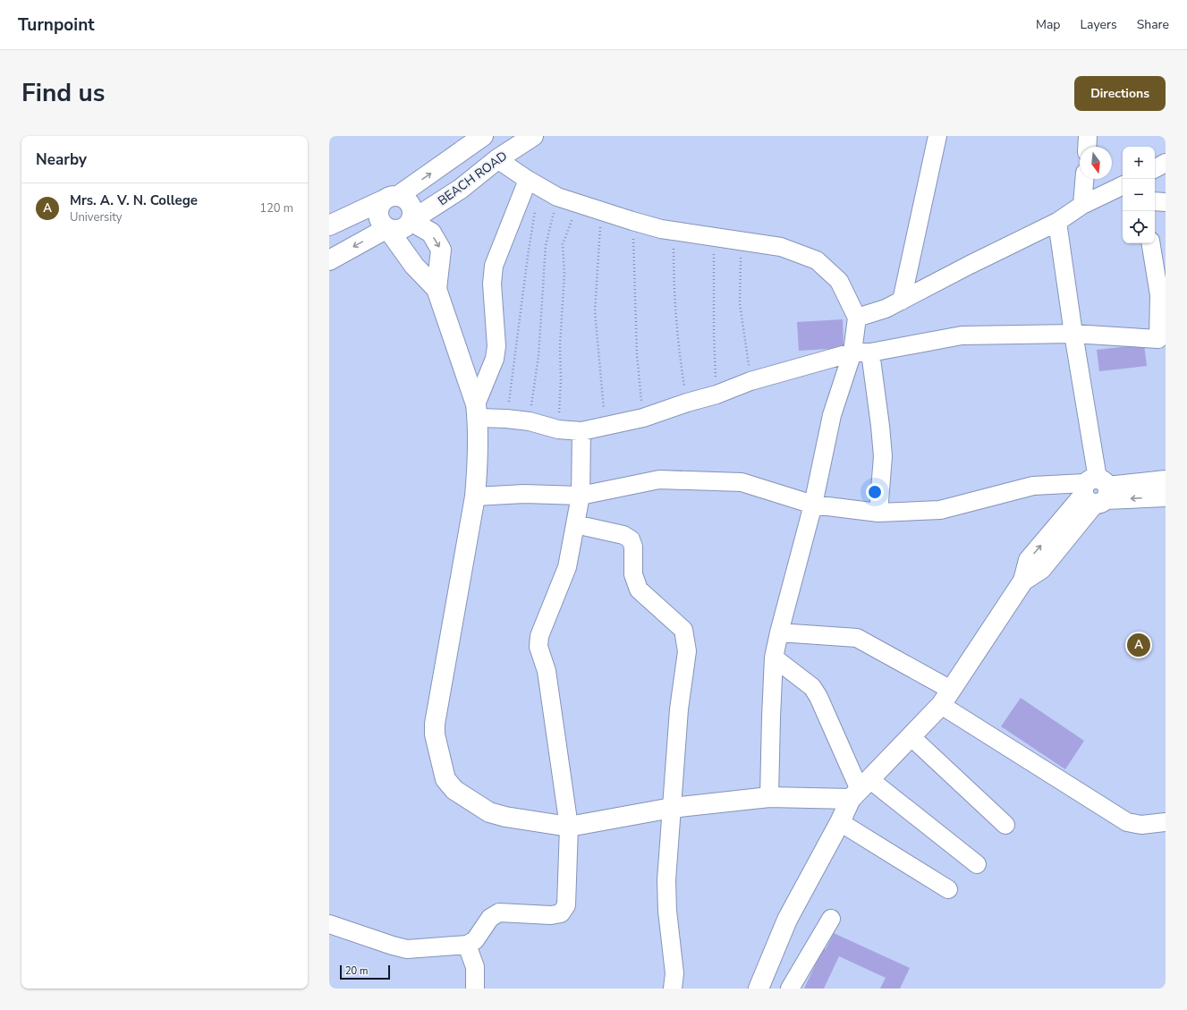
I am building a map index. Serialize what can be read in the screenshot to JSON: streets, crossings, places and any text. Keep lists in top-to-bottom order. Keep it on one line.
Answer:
{"streets":{"street":["BEACH ROAD"]},"scale_bar":"20 m","north":"bottom","page":{"header":"Turnpoint","nav":["Map","Layers","Share"],"title":"Find us","buttons":"Directions","heading":"Nearby","map_buttons":["+","−"],"list":[{"mark":"A","name":"Mrs. A. V. N. College","note":"University","value":"120 m"}],"pins":"A","scale":"20 m"}}
